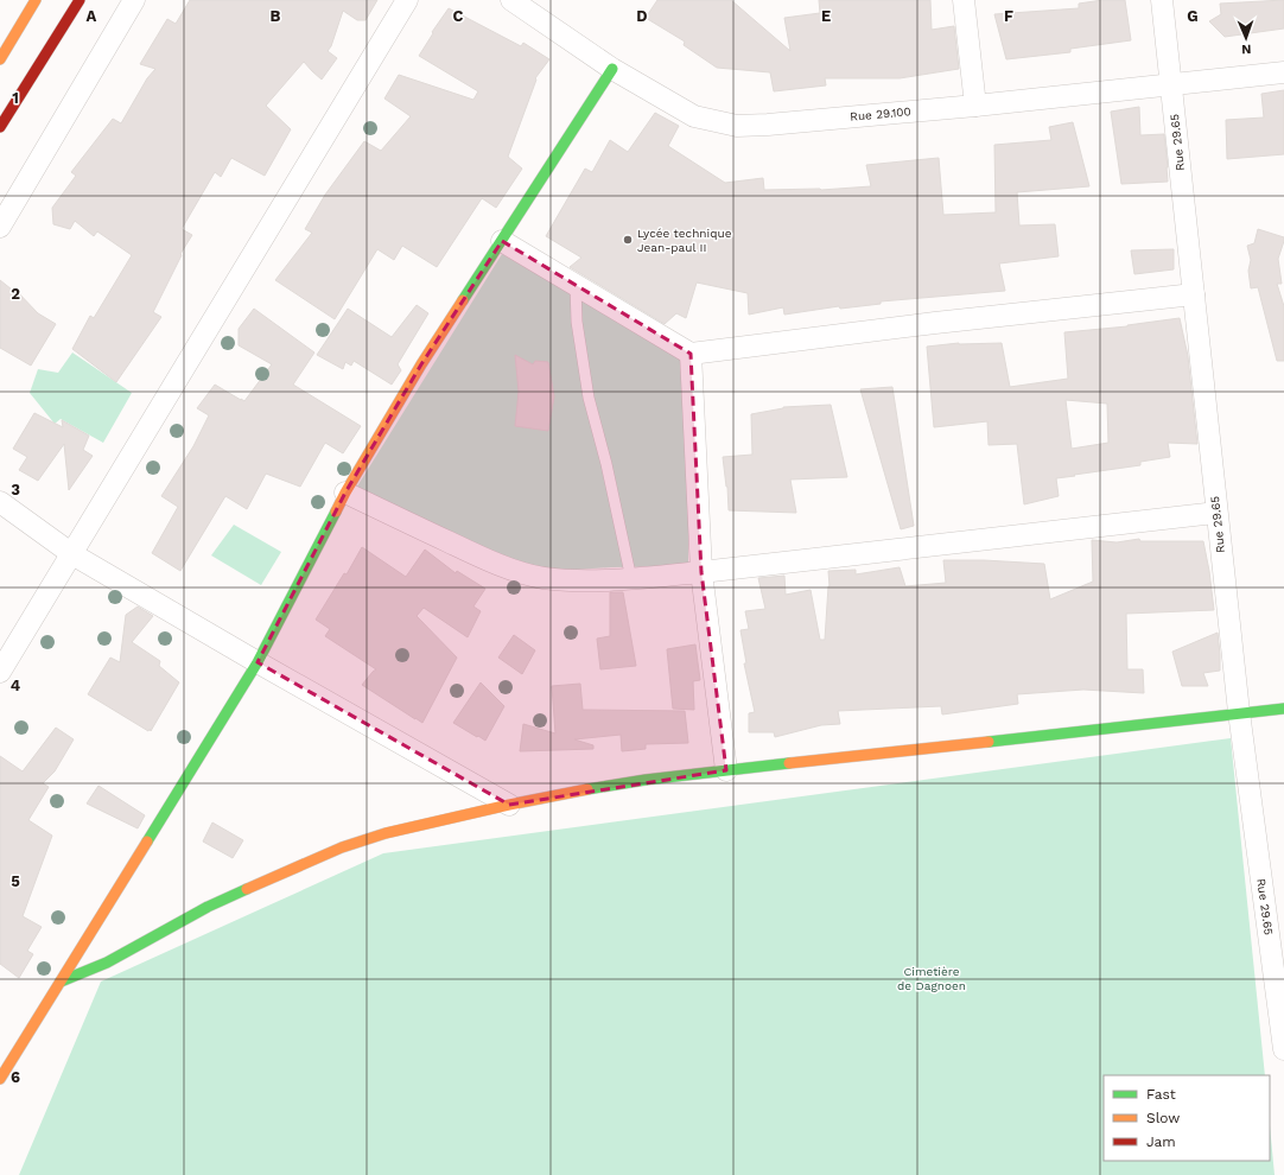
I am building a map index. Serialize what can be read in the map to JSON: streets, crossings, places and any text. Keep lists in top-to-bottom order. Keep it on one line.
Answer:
{"streets":{"street":["Rue 29.100","Rue 29.65"]},"crossings":[["Rue 29.100","Rue 29.65"]],"parks":["Cimetière de Dagnoen"],"places":["Lycée technique Jean-paul II"],"legend":["Fast","Slow","Jam"],"north":"bottom","grid":{"columns":["A","B","C","D","E","F","G"],"rows":["1","2","3","4","5","6"]}}
